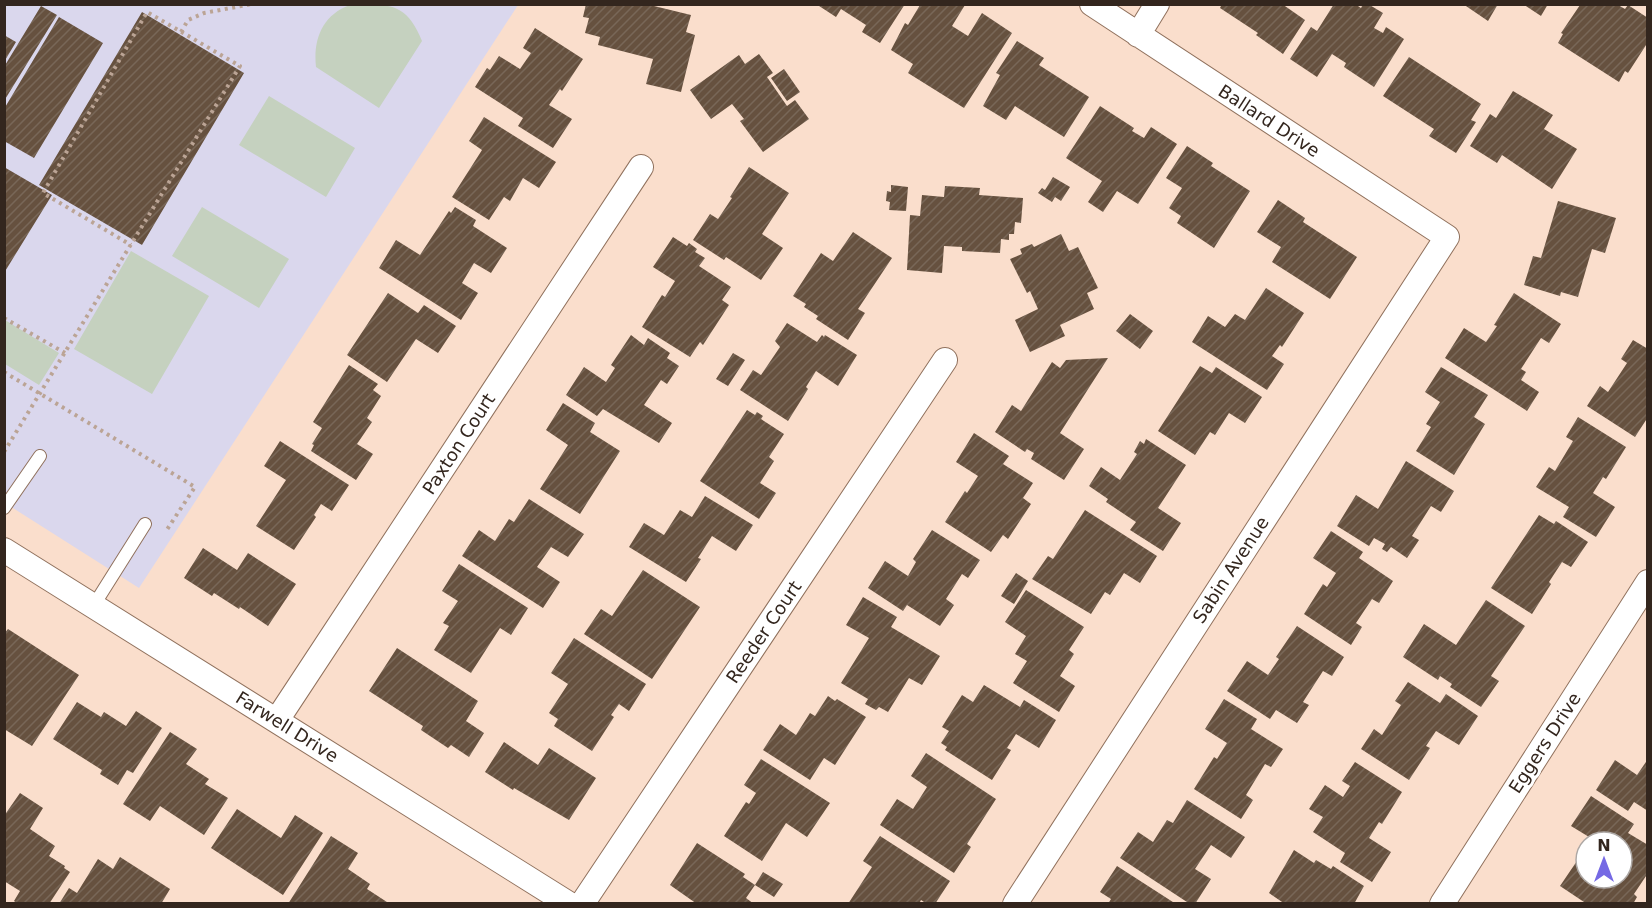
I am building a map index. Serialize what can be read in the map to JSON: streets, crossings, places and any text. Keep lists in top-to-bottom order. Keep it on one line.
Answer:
{"streets":{"street":["Ballard Drive","Paxton Court","Sabin Avenue","Reeder Court","Farwell Drive","Eggers Drive"]},"crossings":[["Ballard Drive","Sabin Avenue"],["Paxton Court","Farwell Drive"]],"north":"top"}
